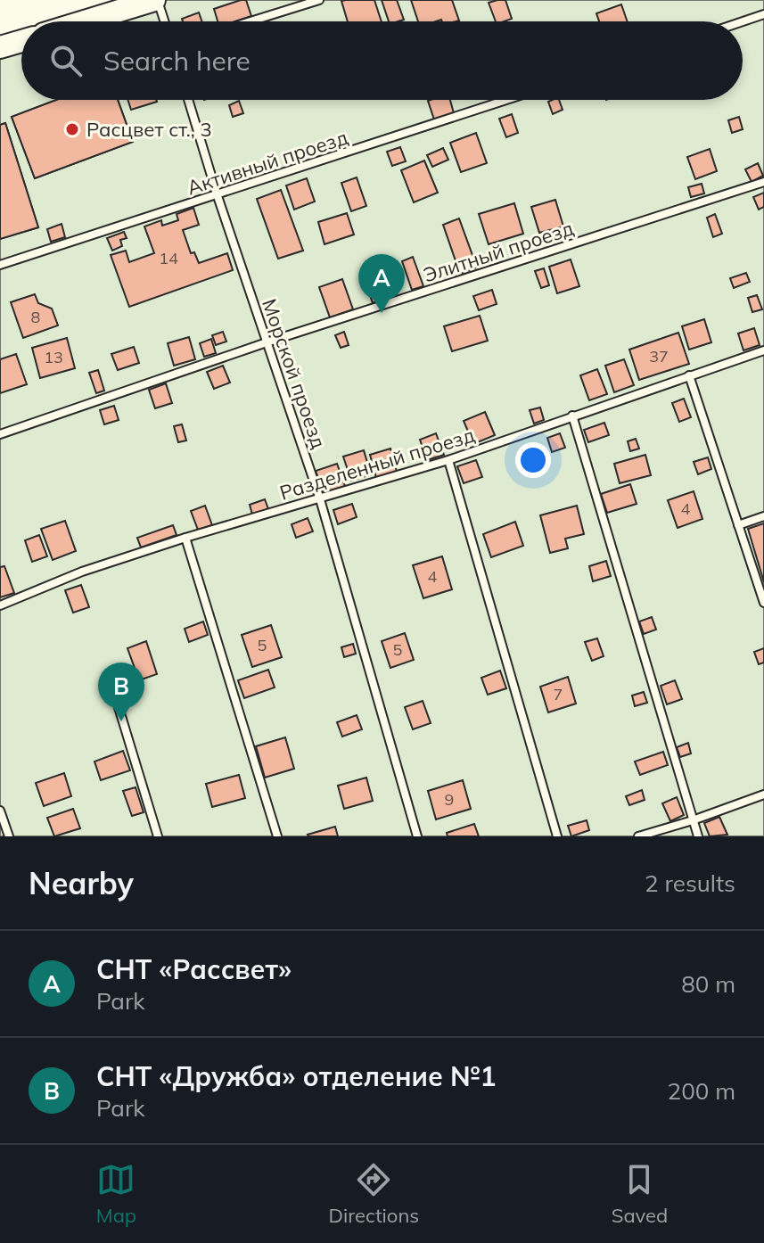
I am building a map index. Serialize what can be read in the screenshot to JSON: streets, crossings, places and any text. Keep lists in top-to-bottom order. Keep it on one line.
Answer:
{"streets":{"lane":["Активный проезд","Элитный проезд","Морской проезд","Разделенный проезд"]},"crossings":[["Активный проезд","Морской проезд"],["Элитный проезд","Морской проезд"],["Морской проезд","Разделенный проезд"]],"places":["Расцвет ст., 3"],"house_numbers":["14","8","37","13","4","4","5","5","7","9"],"page":{"search":"Search here","pins":["A","B"],"heading":["Nearby","2 results"],"list":[{"mark":"A","name":"СНТ «Рассвет»","note":"Park","value":"80 m"},{"mark":"B","name":"СНТ «Дружба» отделение №1","note":"Park","value":"200 m"}],"nav":["Map","Directions","Saved"]}}
